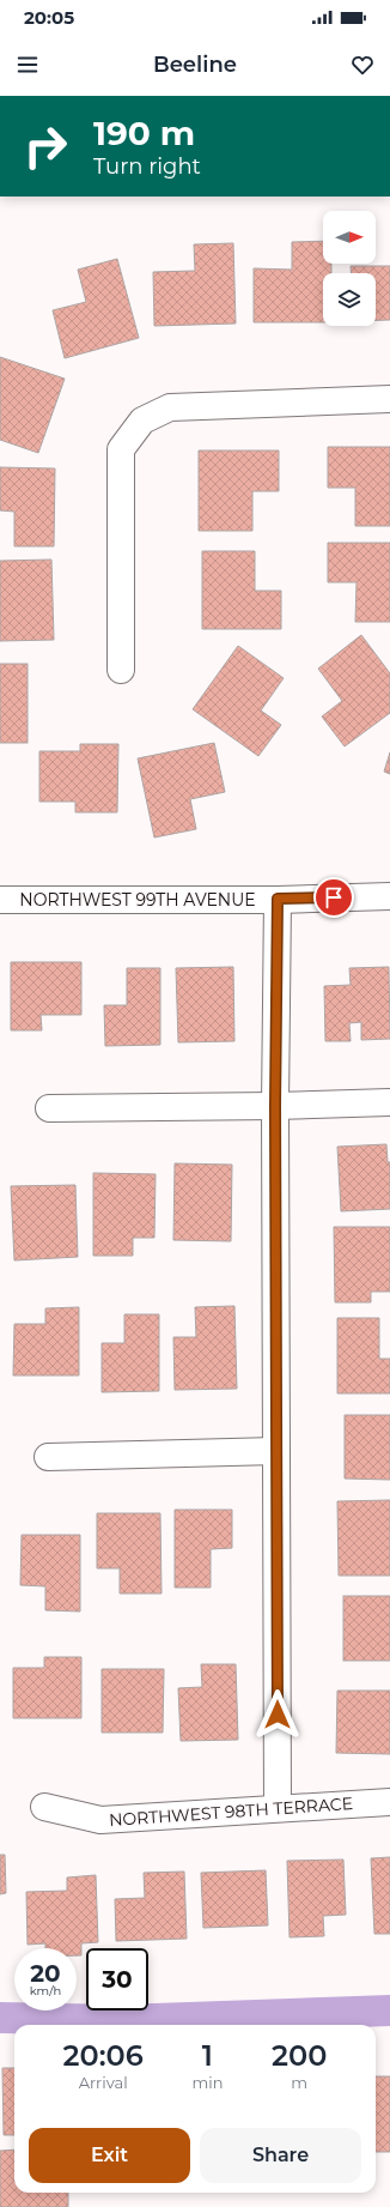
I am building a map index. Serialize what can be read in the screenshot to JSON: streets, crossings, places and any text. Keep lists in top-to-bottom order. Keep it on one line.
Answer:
{"streets":{"street":["NORTHWEST 99TH AVENUE","NORTHWEST 98TH TERRACE"]},"north":"right","page":{"status":"20:05","header":"Beeline","turn":["190 m","Turn right"],"speed":"20 km/h","limit":"30","eta":["20:06","Arrival","1","min","200","m"],"buttons":["Exit","Share"]}}
